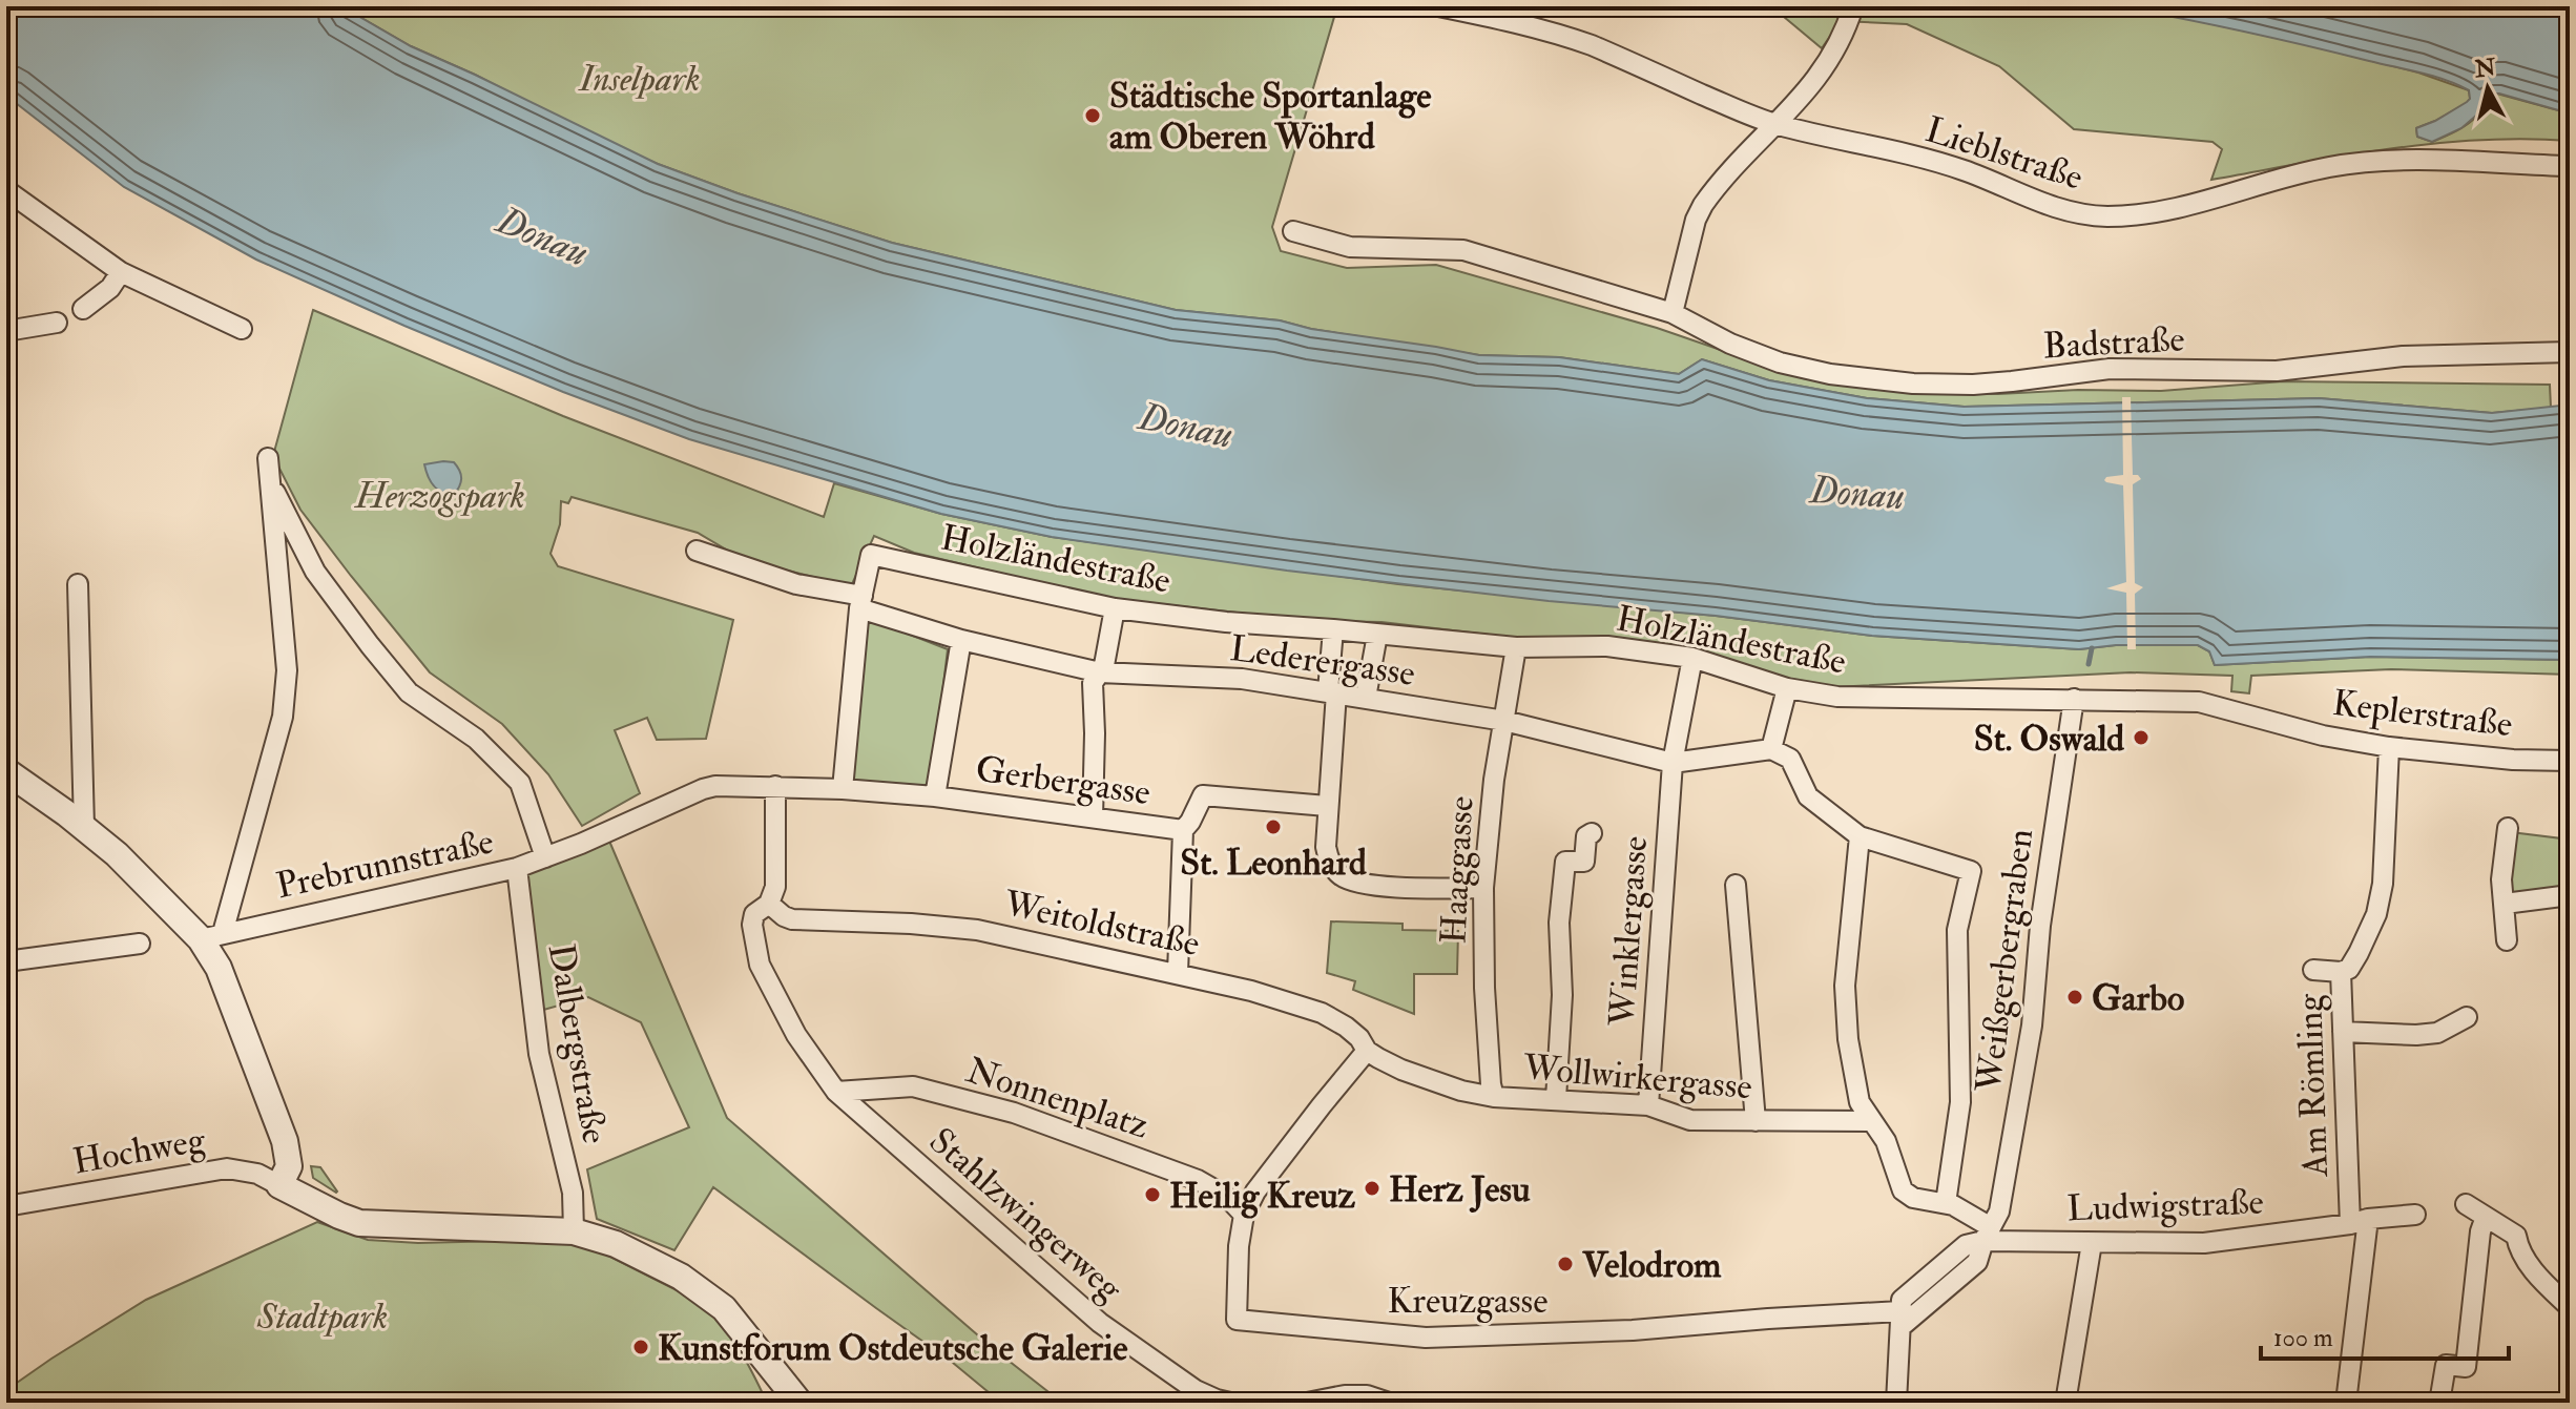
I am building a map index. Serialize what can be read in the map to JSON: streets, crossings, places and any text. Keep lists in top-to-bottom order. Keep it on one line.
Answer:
{"streets":{"street":["Lieblstraße","Badstraße","Holzländestraße","Lederergasse","Keplerstraße","Gerbergasse","Prebrunnstraße","Haaggasse","Weitoldstraße","Winklergasse","Weißgerbergraben","Dalbergstraße","Wollwirkergasse","Am Römling","Nonnenplatz","Hochweg","Ludwigstraße","Stahlzwingerweg","Kreuzgasse"]},"crossings":[["Holzländestraße","Lederergasse"],["Holzländestraße","Keplerstraße"],["Holzländestraße","Haaggasse"],["Holzländestraße","Winklergasse"],["Holzländestraße","Weißgerbergraben"],["Lederergasse","Haaggasse"],["Lederergasse","Winklergasse"],["Gerbergasse","Prebrunnstraße"],["Gerbergasse","Stahlzwingerweg"],["Prebrunnstraße","Dalbergstraße"],["Prebrunnstraße","Stahlzwingerweg"],["Haaggasse","Wollwirkergasse"],["Weitoldstraße","Wollwirkergasse"],["Weitoldstraße","Stahlzwingerweg"],["Winklergasse","Wollwirkergasse"],["Weißgerbergraben","Ludwigstraße"],["Weißgerbergraben","Kreuzgasse"],["Am Römling","Ludwigstraße"],["Nonnenplatz","Stahlzwingerweg"],["Nonnenplatz","Kreuzgasse"]],"water":["Donau"],"parks":["Inselpark","Herzogspark","Stadtpark"],"places":["Städtische Sportanlage am Oberen Wöhrd","St. Oswald","St. Leonhard","Garbo","Herz Jesu","Heilig Kreuz","Velodrom","Kunstforum Ostdeutsche Galerie"],"scale_bar":"100 m","north":"top"}
